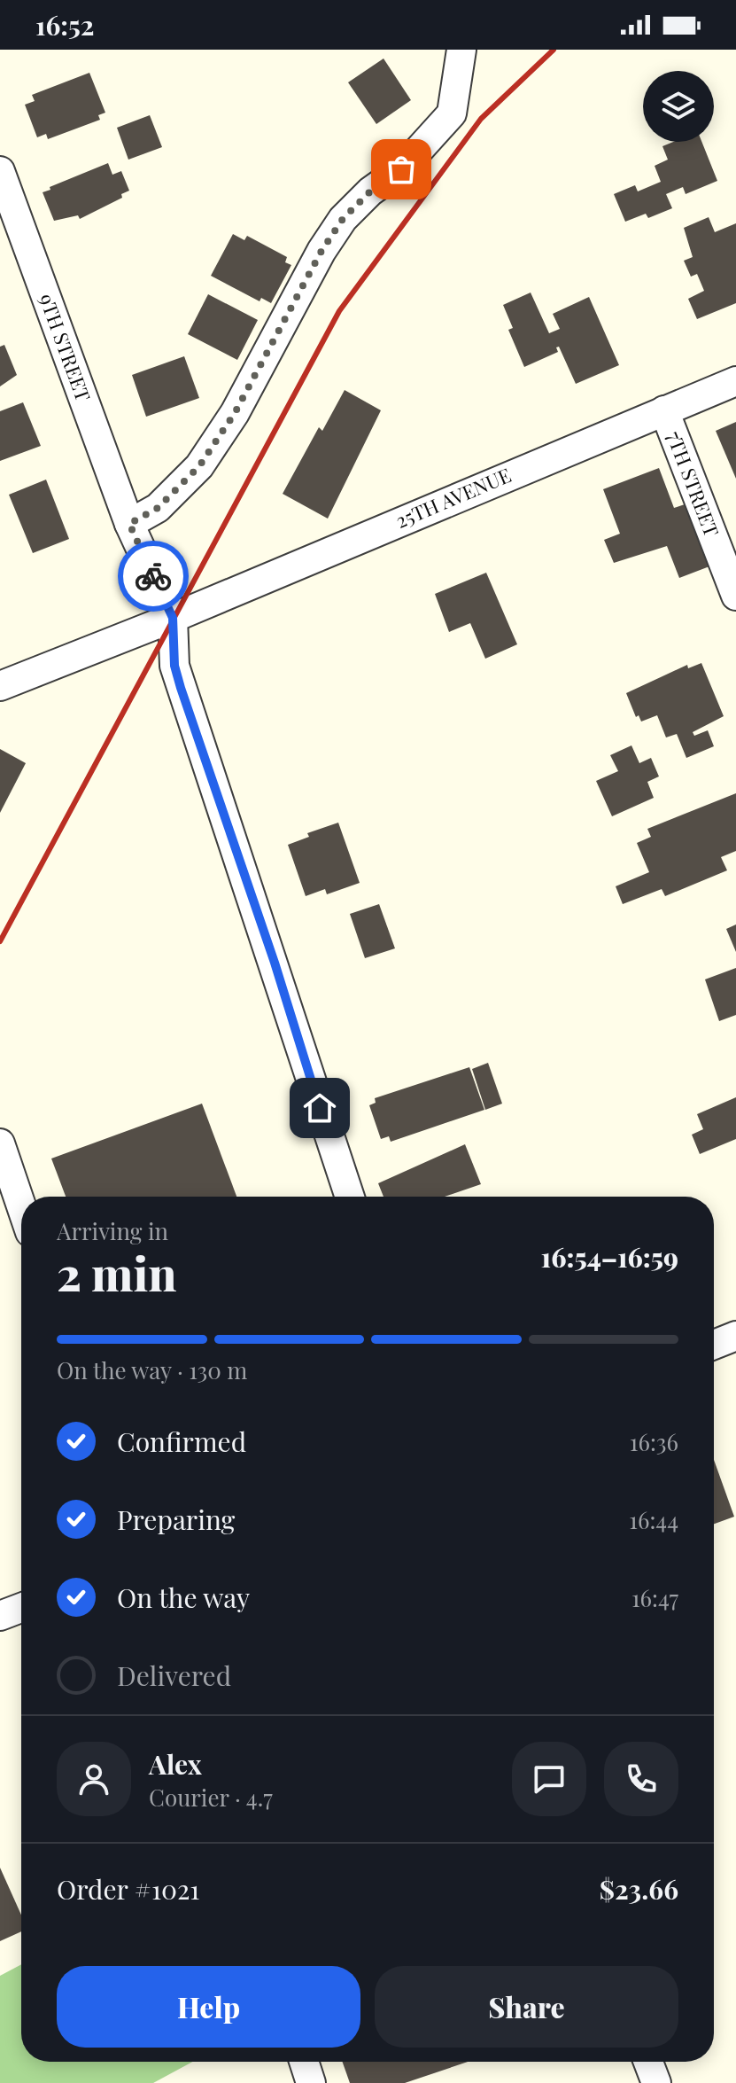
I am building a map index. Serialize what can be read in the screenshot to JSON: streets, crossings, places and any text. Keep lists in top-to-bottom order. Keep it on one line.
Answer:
{"streets":{"street":["9TH STREET","7TH STREET","25TH AVENUE"]},"crossings":[["7TH STREET","25TH AVENUE"]],"page":{"status":"16:52","heading":["2 min","Arriving in","16:54–16:59"],"panel":["Alex","Courier · 4.7","Order #1021","$23.66"],"bar":"On the way · 130 m","list":[["Confirmed","16:36"],["Preparing","16:44"],["On the way","16:47"],"Delivered"],"buttons":["Help","Share"]}}
